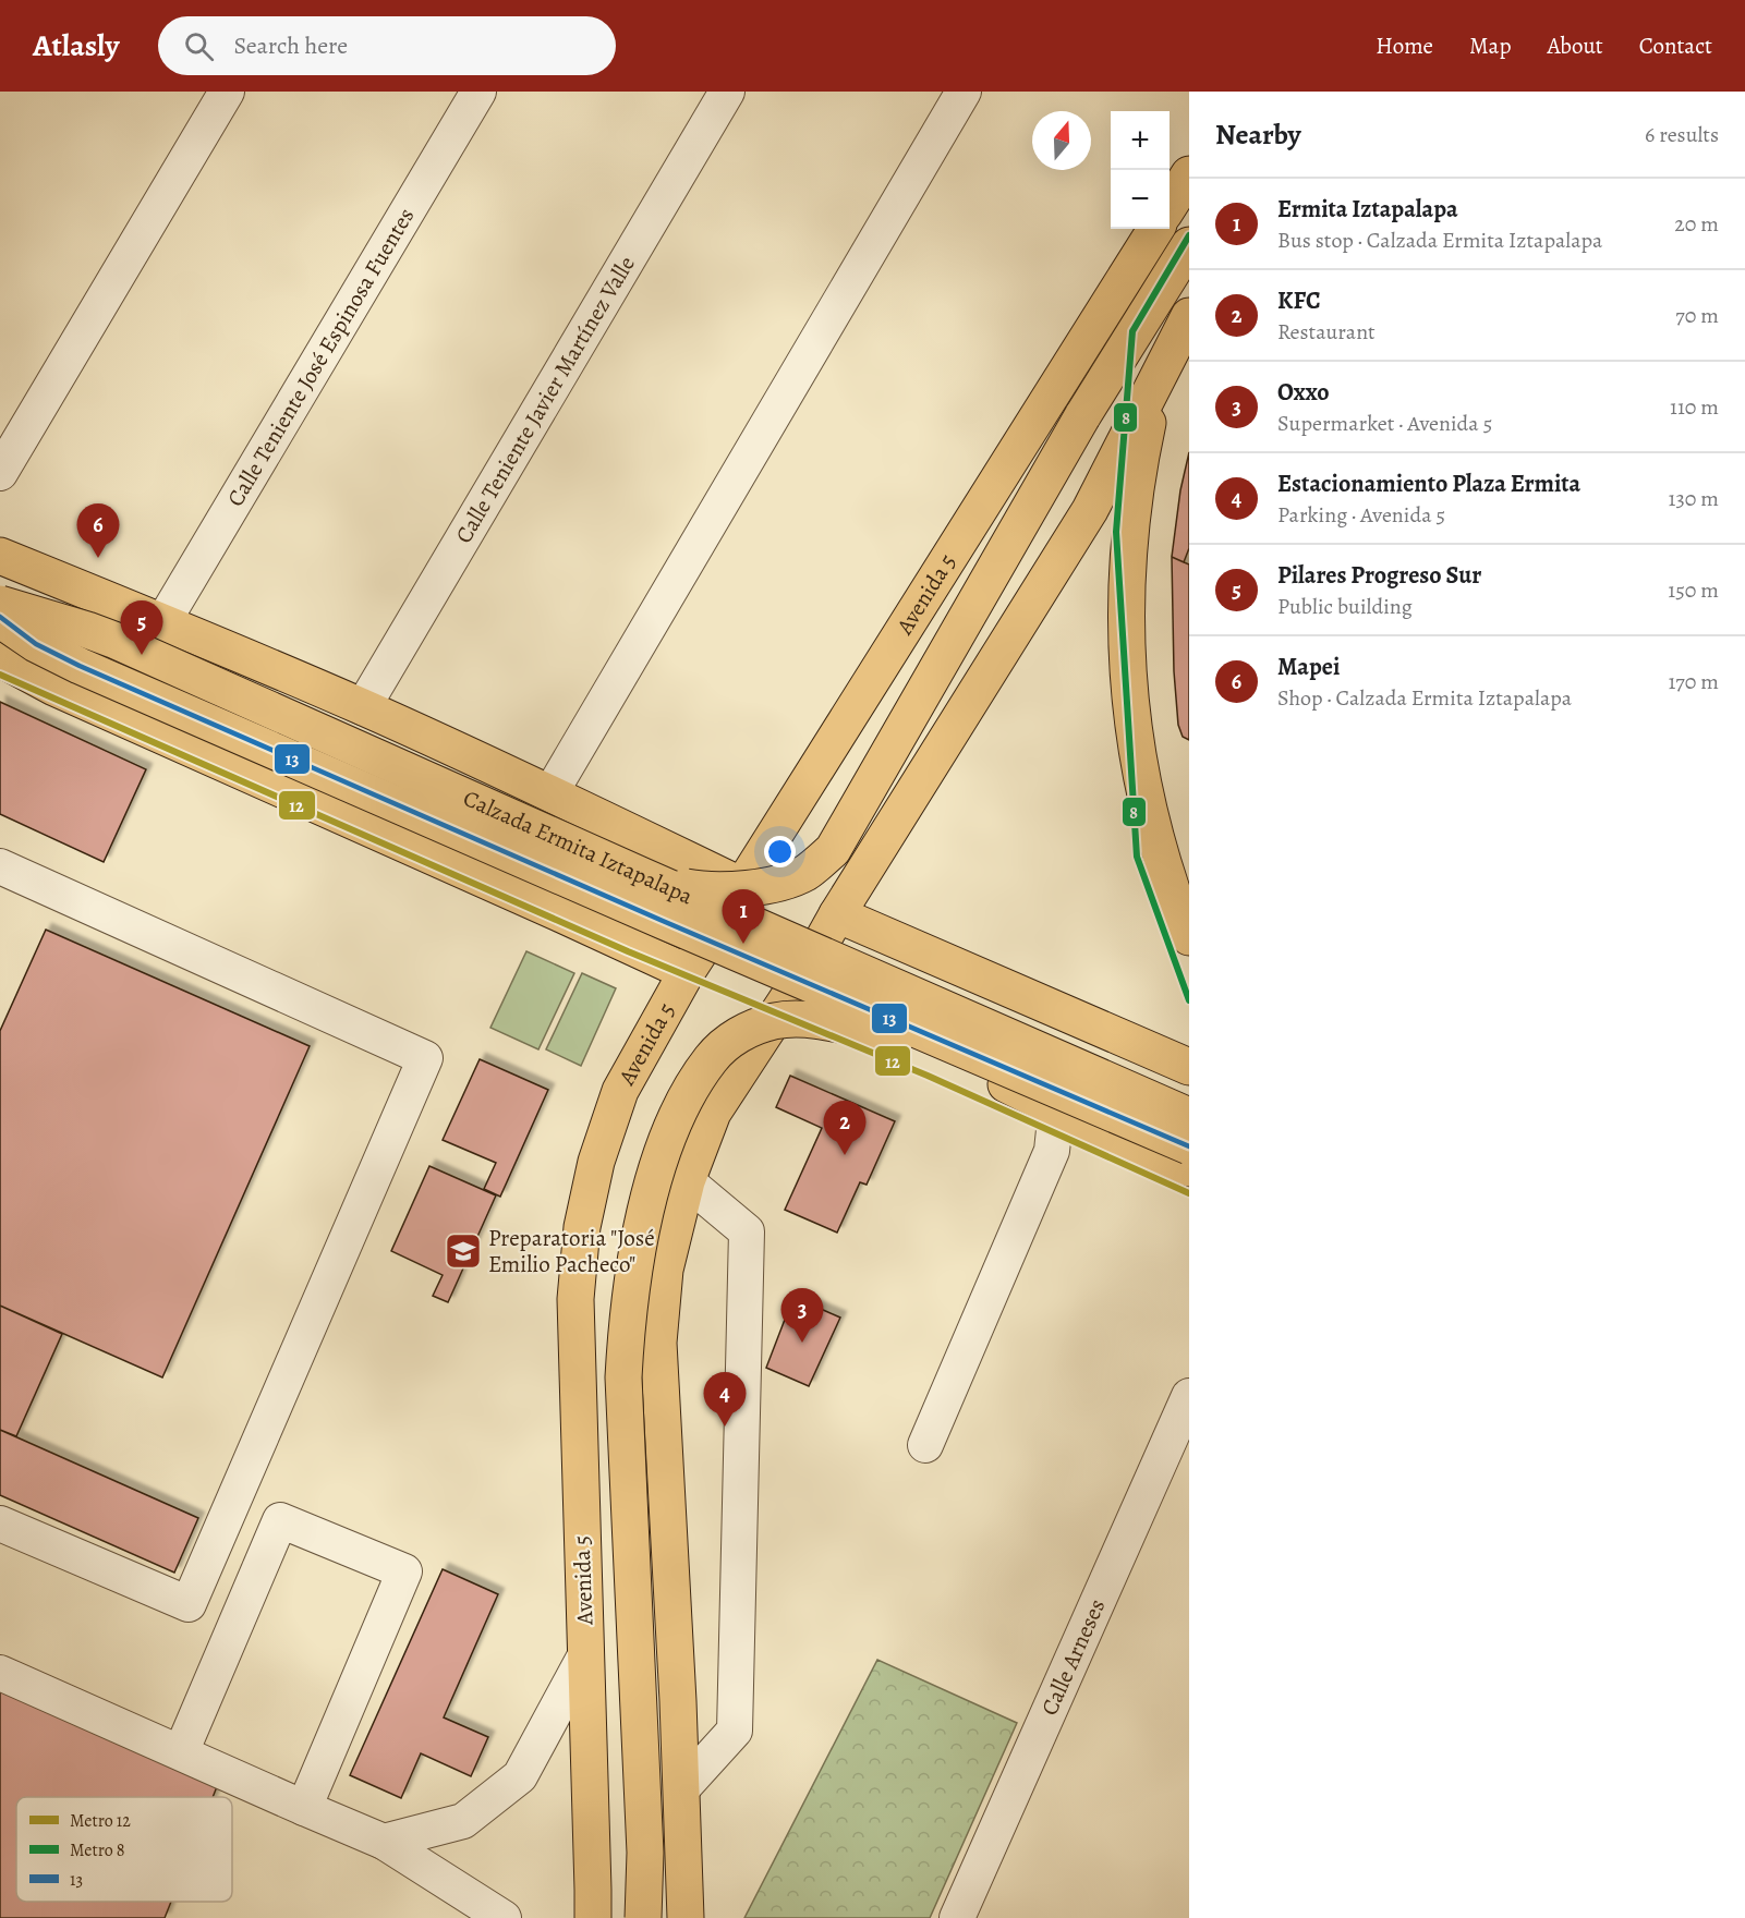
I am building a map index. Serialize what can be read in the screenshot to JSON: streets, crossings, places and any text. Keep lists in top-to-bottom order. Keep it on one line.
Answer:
{"streets":{"main road":["Avenida 5","Calzada Ermita Iztapalapa"],"street":["Calle Teniente José Espinosa Fuentes","Calle Teniente Javier Martínez Valle","Calle Arneses"]},"crossings":[["Calle Teniente José Espinosa Fuentes","Calzada Ermita Iztapalapa"],["Calle Teniente Javier Martínez Valle","Calzada Ermita Iztapalapa"],["Avenida 5","Calzada Ermita Iztapalapa"]],"places":{"school or university":["Preparatoria \"José Emilio Pacheco\""]},"lines":["metro line 8","transit line 13","metro line 12"],"legend":["Metro 12","Metro 8","13"],"north":"top","page":{"header":"Atlasly","search":"Search here","nav":["Home","Map","About","Contact"],"heading":["Nearby","6 results"],"map_buttons":["+","−"],"list":[{"mark":"1","name":"Ermita Iztapalapa","note":"Bus stop · Calzada Ermita Iztapalapa","value":"20 m"},{"mark":"2","name":"KFC","note":"Restaurant","value":"70 m"},{"mark":"3","name":"Oxxo","note":"Supermarket · Avenida 5","value":"110 m"},{"mark":"4","name":"Estacionamiento Plaza Ermita","note":"Parking · Avenida 5","value":"130 m"},{"mark":"5","name":"Pilares Progreso Sur","note":"Public building","value":"150 m"},{"mark":"6","name":"Mapei","note":"Shop · Calzada Ermita Iztapalapa","value":"170 m"}],"pins":["6","5","1","2","3","4"]}}
